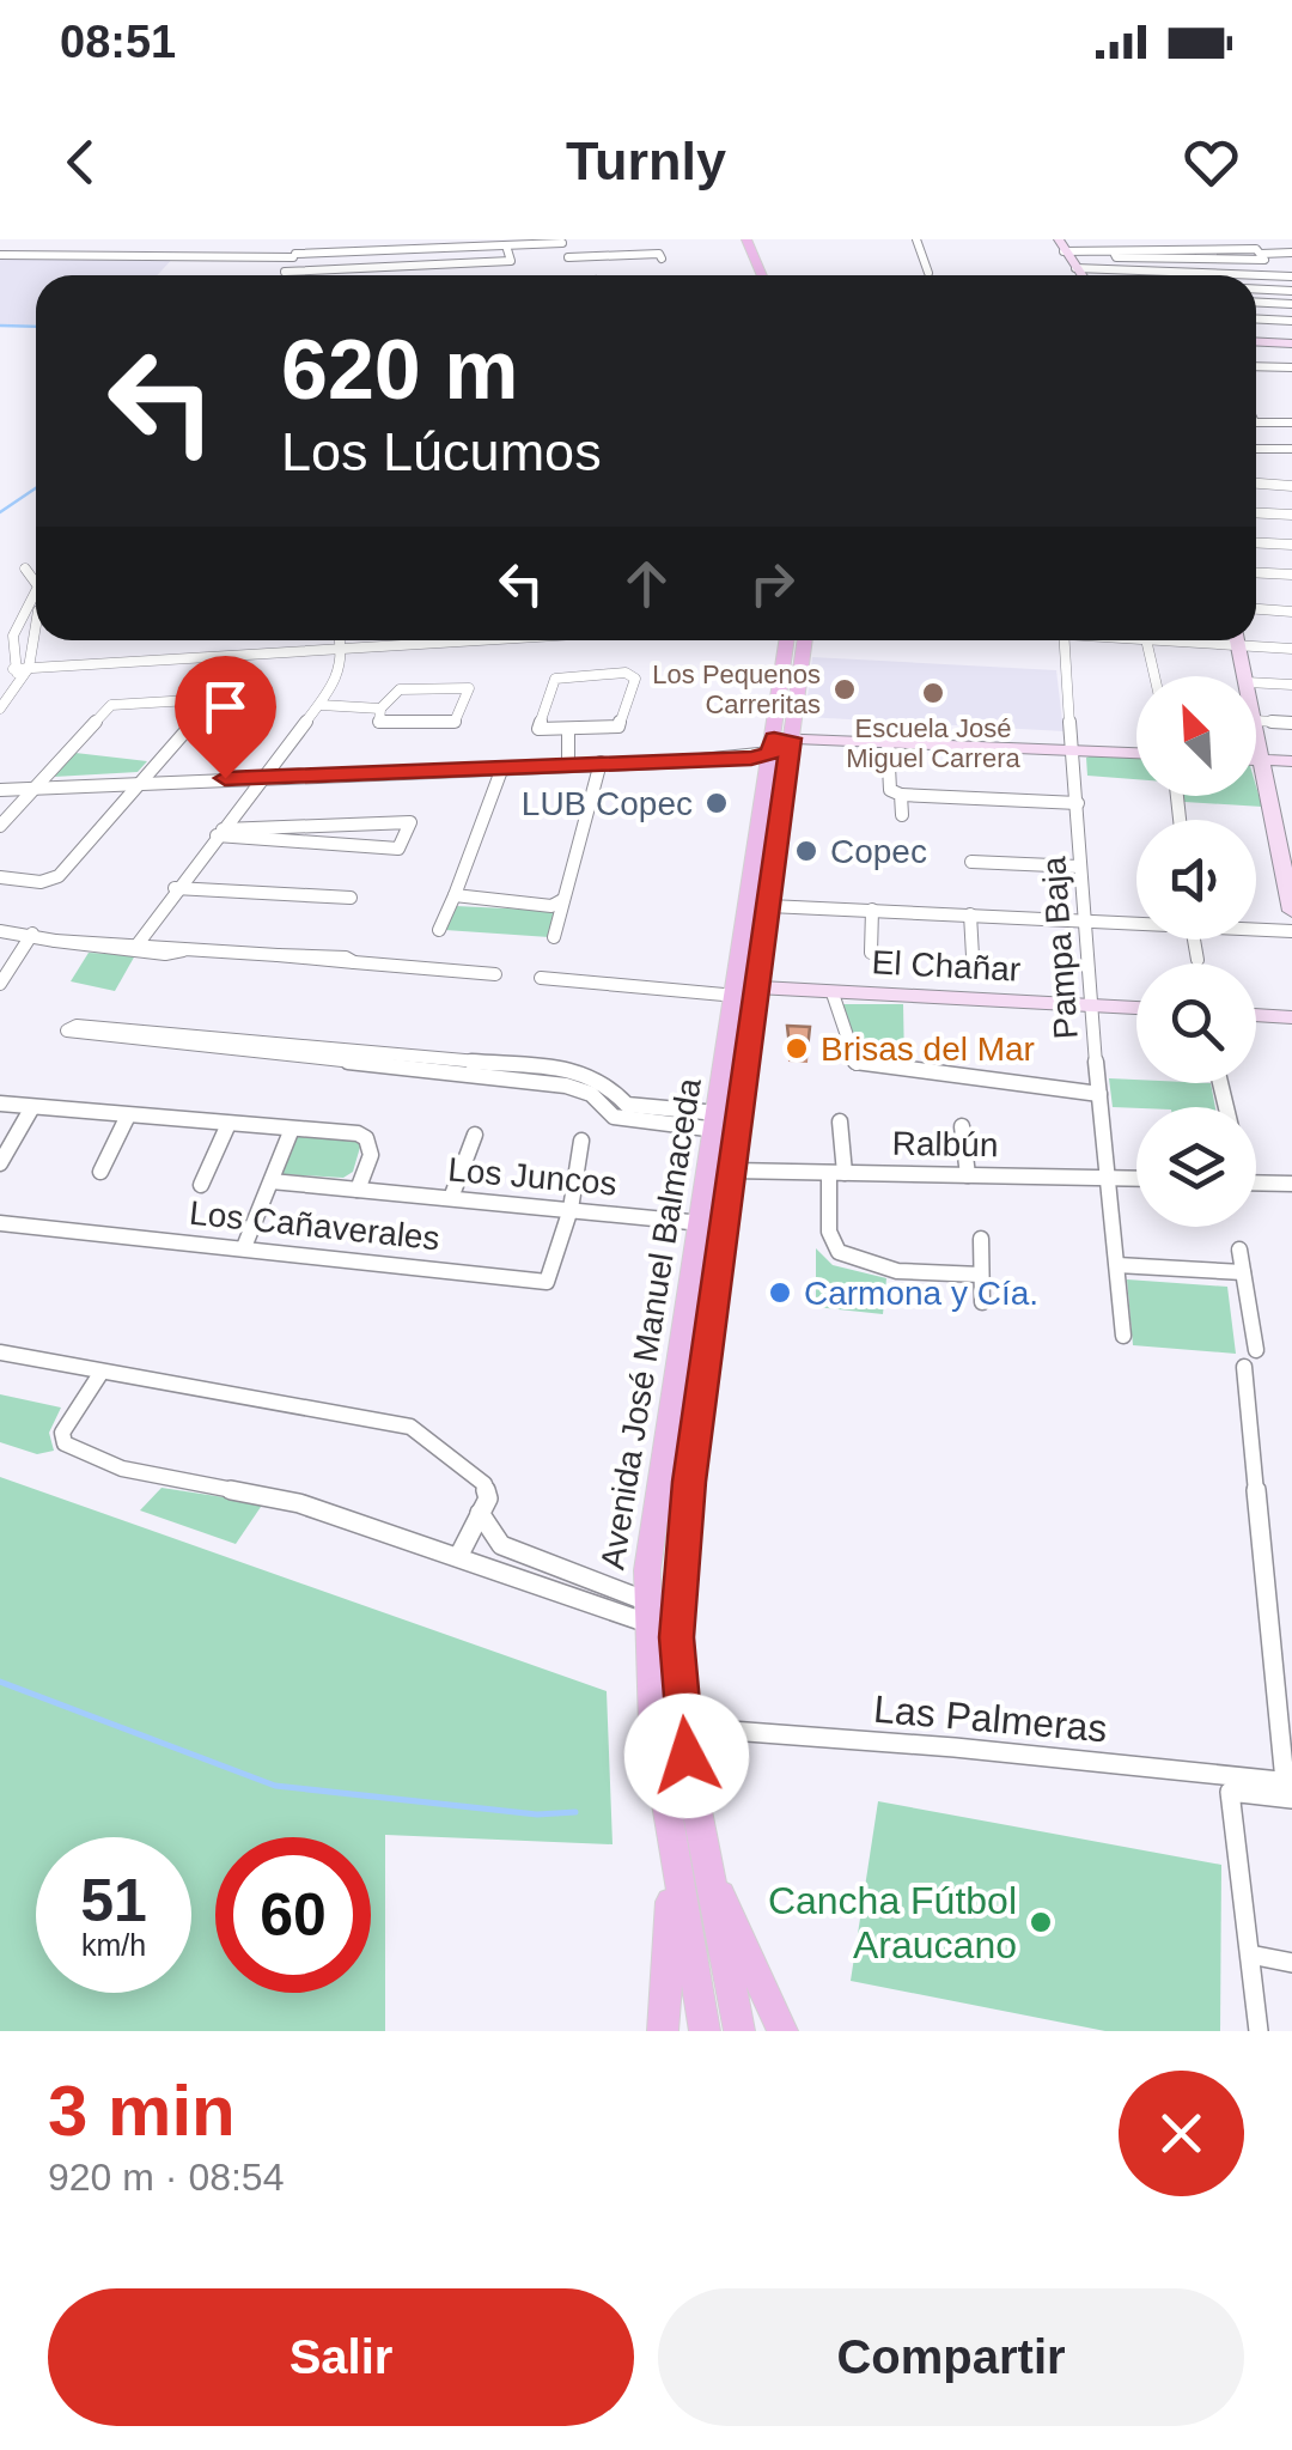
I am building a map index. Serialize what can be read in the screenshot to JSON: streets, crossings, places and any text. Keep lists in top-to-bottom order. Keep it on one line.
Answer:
{"streets":{"main road":["Avenida José Manuel Balmaceda"],"street":["Pampa Baja","El Chañar","Ralbún","Los Juncos","Los Cañaverales","Las Palmeras"]},"crossings":[["Pampa Baja","El Chañar"],["Pampa Baja","Ralbún"],["El Chañar","Avenida José Manuel Balmaceda"],["Ralbún","Avenida José Manuel Balmaceda"],["Los Juncos","Los Cañaverales"],["Los Juncos","Avenida José Manuel Balmaceda"],["Avenida José Manuel Balmaceda","Las Palmeras"]],"places":["Los Pequenos Carreritas","Escuela José Miguel Carrera","LUB Copec","Copec","Brisas del Mar","Carmona y Cía.","Cancha Fútbol Araucano"],"north":"top left","page":{"status":"08:51","header":"Turnly","turn":["620 m","Los Lúcumos"],"speed":"51 km/h","limit":"60","heading":["3 min","920 m · 08:54"],"buttons":["Salir","Compartir"]}}
